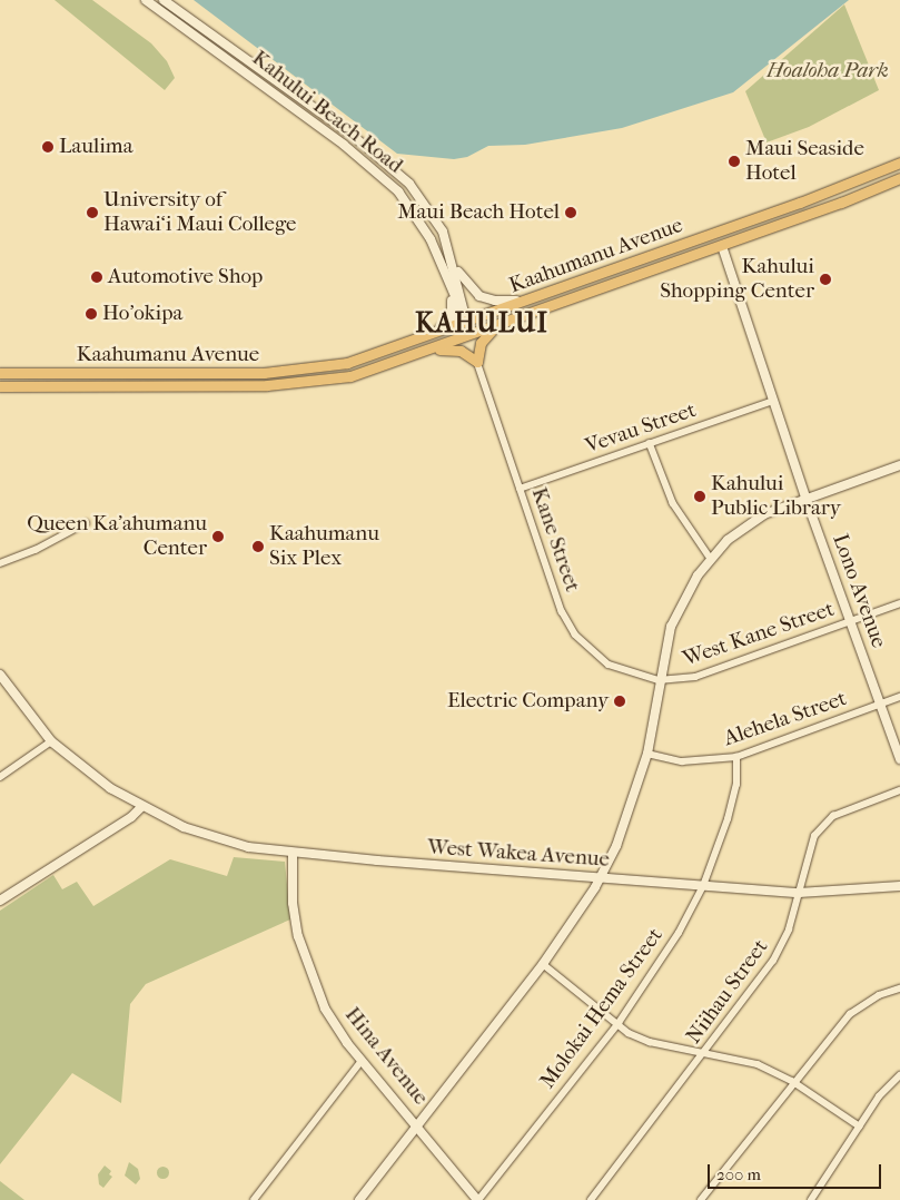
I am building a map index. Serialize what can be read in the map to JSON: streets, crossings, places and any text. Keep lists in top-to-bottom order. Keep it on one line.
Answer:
{"streets":{"main road":["Kaahumanu Avenue"],"street":["Kahului Beach Road","Vevau Street","Kane Street","Lono Avenue","West Kane Street","Alehela Street","West Wakea Avenue","Niihau Street","Molokai Hema Street","Hina Avenue"]},"crossings":[["Kahului Beach Road","Kaahumanu Avenue"],["Kaahumanu Avenue","Lono Avenue"],["Vevau Street","Kane Street"],["Vevau Street","Lono Avenue"],["Kane Street","West Kane Street"],["Lono Avenue","West Kane Street"],["Lono Avenue","Alehela Street"],["Alehela Street","Molokai Hema Street"],["West Wakea Avenue","Niihau Street"],["West Wakea Avenue","Molokai Hema Street"],["West Wakea Avenue","Hina Avenue"],["Molokai Hema Street","Hina Avenue"]],"districts":["KAHULUI"],"parks":["Hoaloha Park"],"places":["Laulima","Maui Seaside Hotel","University of Hawai‘i Maui College","Maui Beach Hotel","Automotive Shop","Kahului Shopping Center","Ho'okipa","Kahului Public Library","Queen Ka'ahumanu Center","Kaahumanu Six Plex","Electric Company"],"scale_bar":"200 m"}
